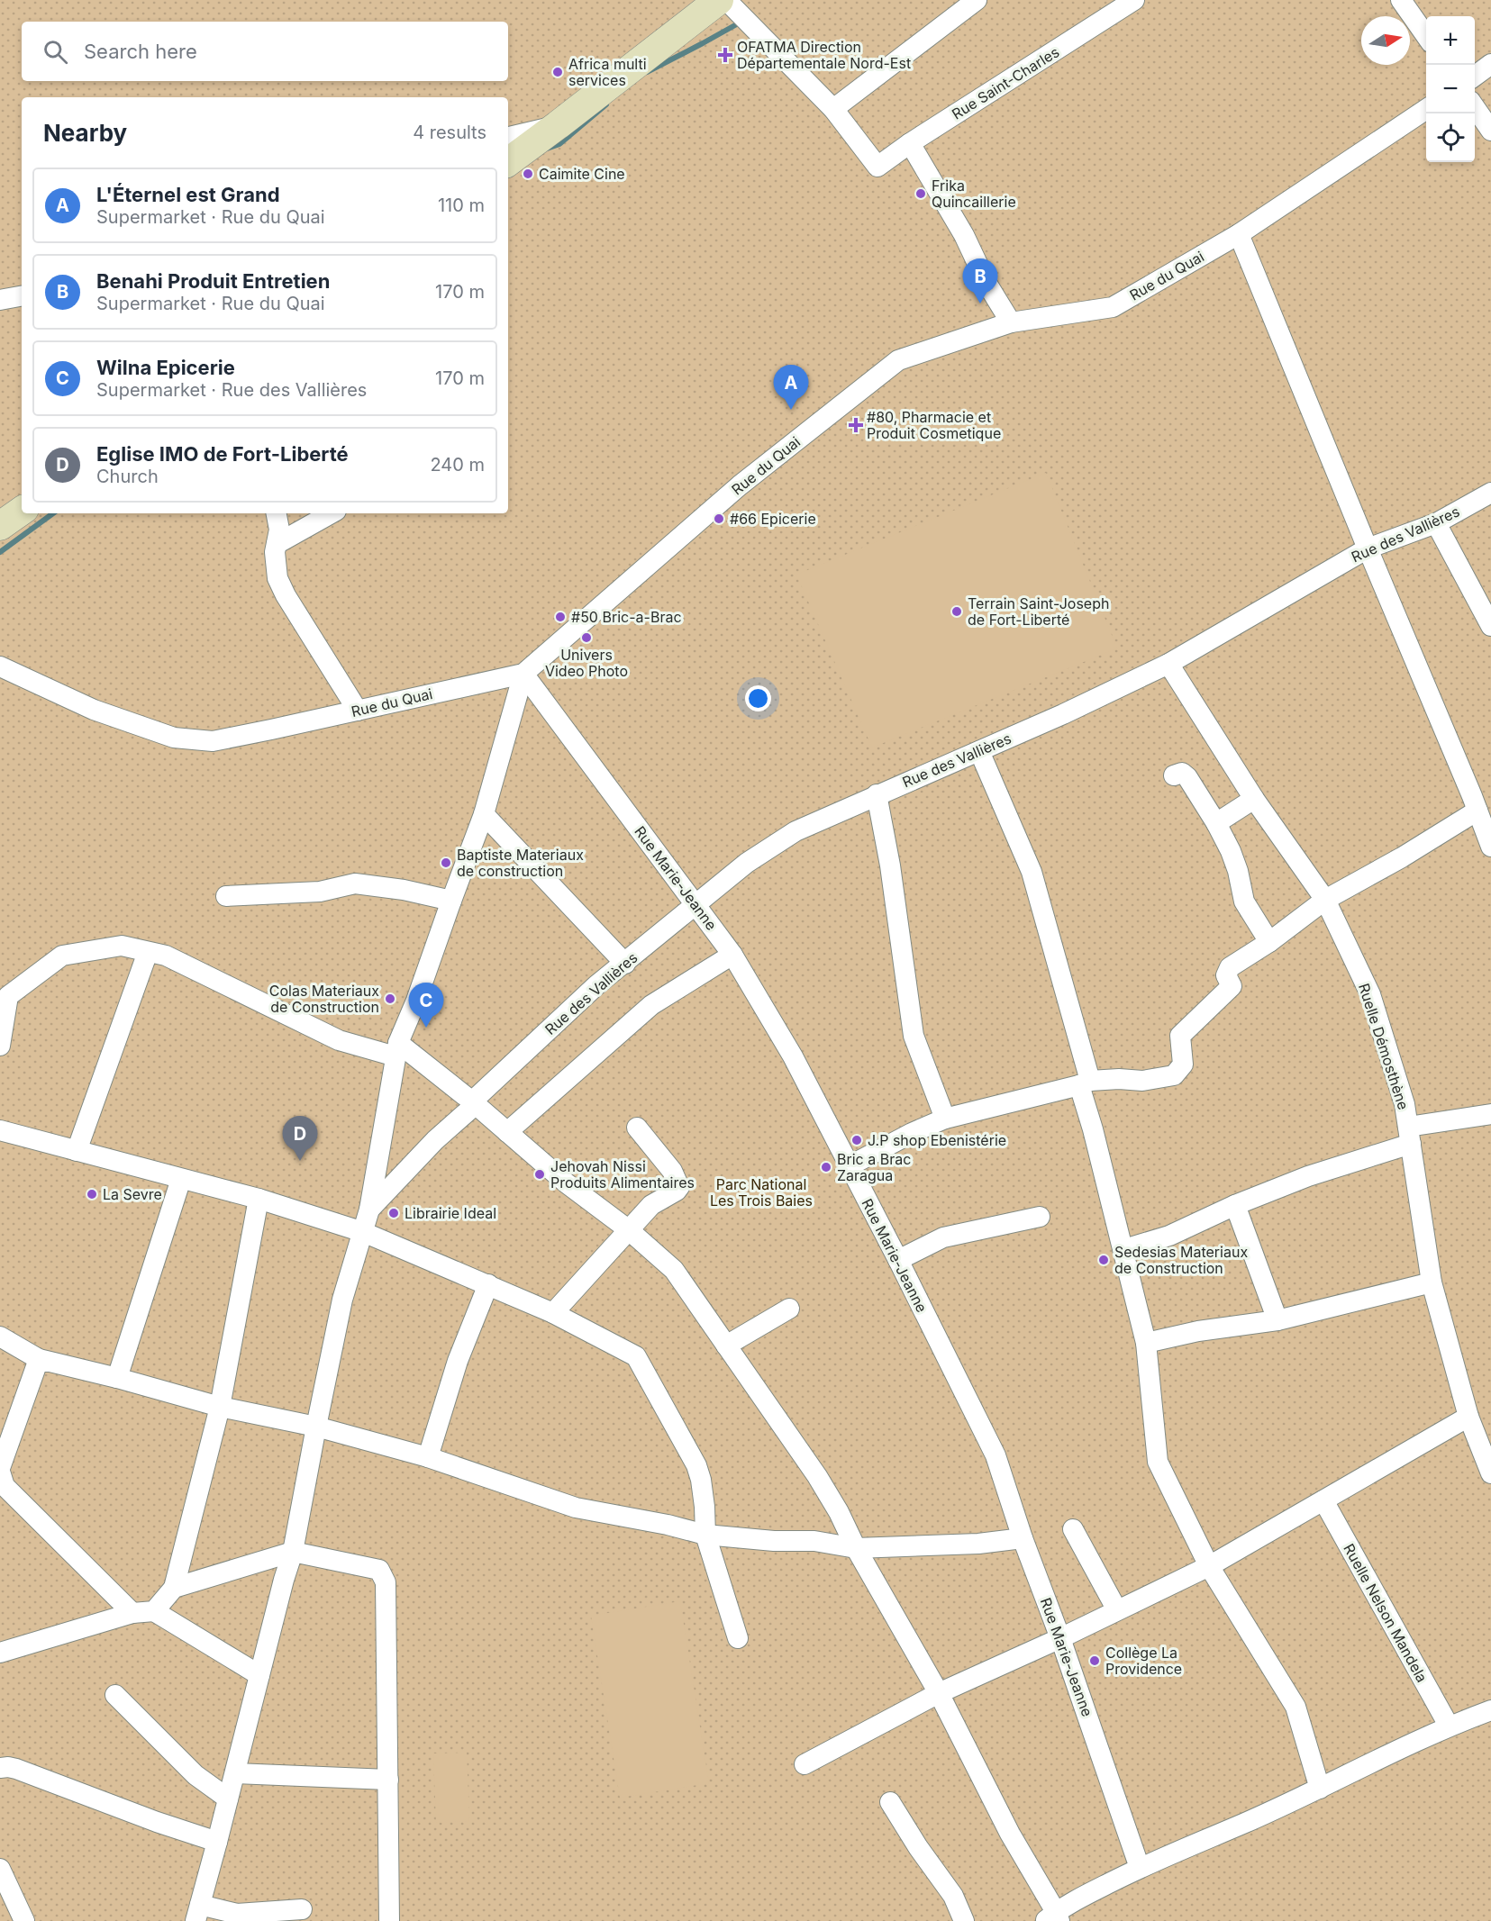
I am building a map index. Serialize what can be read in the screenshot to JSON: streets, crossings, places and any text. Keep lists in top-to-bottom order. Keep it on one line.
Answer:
{"streets":{"street":["Rue Saint-Charles","Rue du Quai","Rue des Vallières","Rue Marie-Jeanne","Ruelle Démosthène","Ruelle Nelson Mandela"]},"crossings":[["Rue du Quai","Rue Marie-Jeanne"],["Rue des Vallières","Rue Marie-Jeanne"],["Rue des Vallières","Ruelle Démosthène"]],"parks":["Parc National Les Trois Baies"],"places":{"health":["OFATMA Direction Départementale Nord-Est","#80, Pharmacie et Produit Cosmetique"],"other":["Africa multi services","Caimite Cine","Frika Quincaillerie","#66 Epicerie","Terrain Saint-Joseph de Fort-Liberté","#50 Bric-a-Brac","Univers Video Photo","Baptiste Materiaux de construction","Colas Materiaux de Construction","J.P shop Ebenistérie","Bric a Brac Zaragua","Jehovah Nissi Produits Alimentaires","La Sevre","Librairie Ideal","Sedesias Materiaux de Construction","Collège La Providence"]},"north":"right","page":{"map_buttons":["+","−"],"search":"Search here","heading":["Nearby","4 results"],"list":[{"mark":"A","name":"L'Éternel est Grand","note":"Supermarket · Rue du Quai","value":"110 m"},{"mark":"B","name":"Benahi Produit Entretien","note":"Supermarket · Rue du Quai","value":"170 m"},{"mark":"C","name":"Wilna Epicerie","note":"Supermarket · Rue des Vallières","value":"170 m"},{"mark":"D","name":"Eglise IMO de Fort-Liberté","note":"Church","value":"240 m"}],"pins":["B","A","C","D"]}}
